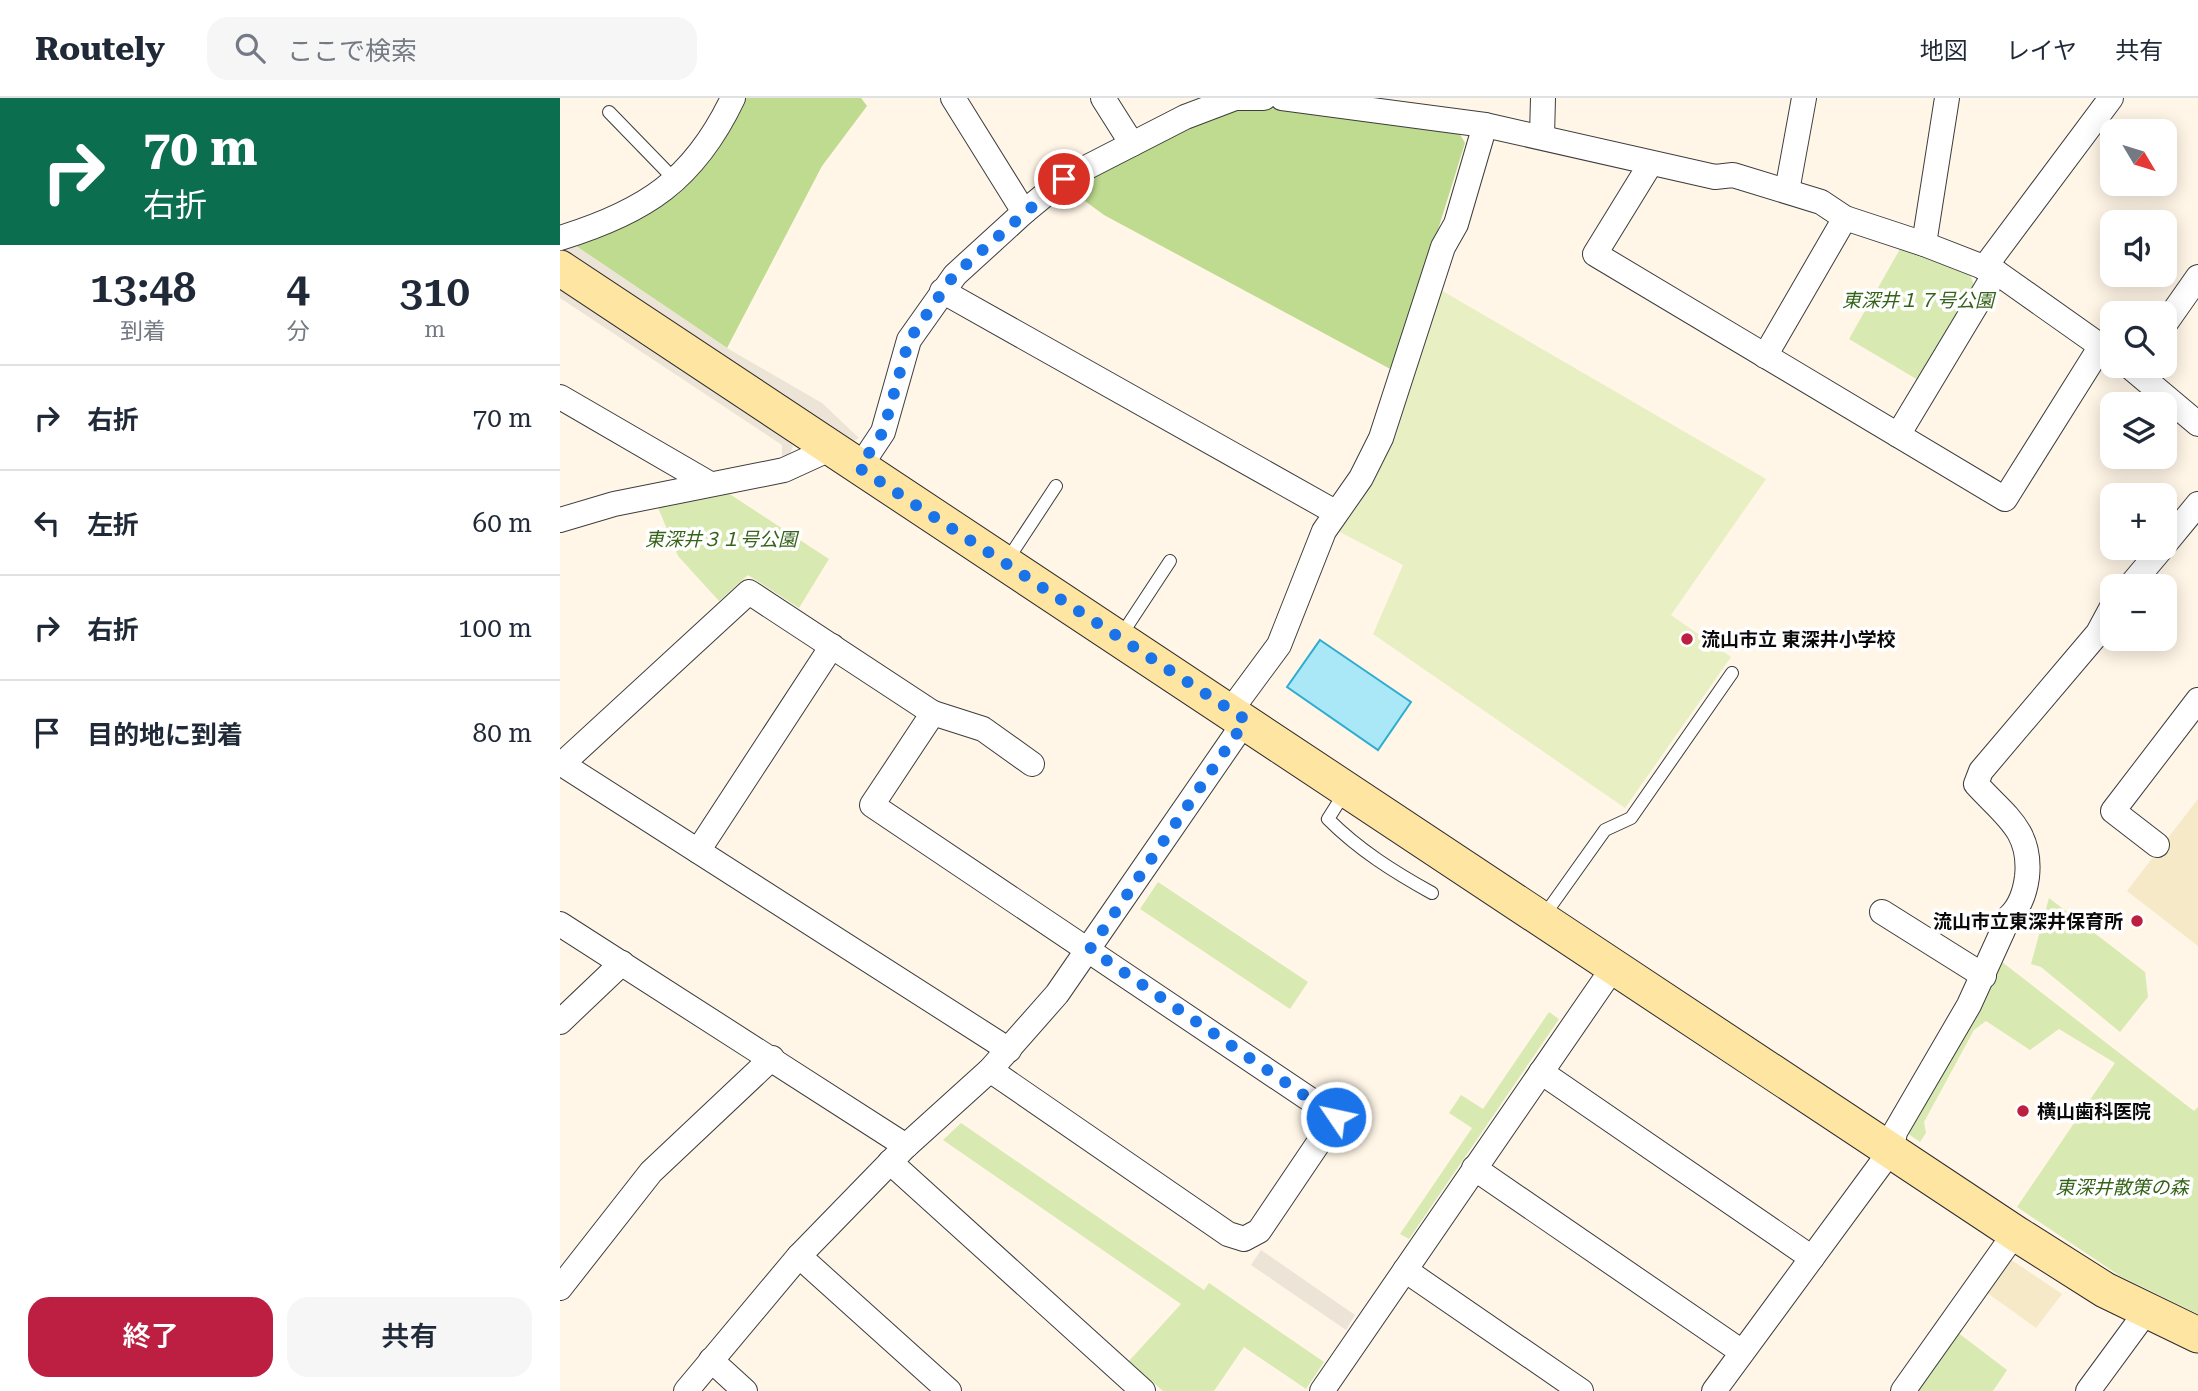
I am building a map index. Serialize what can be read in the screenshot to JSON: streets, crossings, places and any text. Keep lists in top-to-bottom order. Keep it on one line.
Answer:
{"parks":["東深井１７号公園","東深井３１号公園","東深井散策の森"],"places":["流山市立 東深井小学校","流山市立東深井保育所","横山歯科医院"],"north":"bottom right","page":{"header":"Routely","search":"ここで検索","nav":["地図","レイヤ","共有"],"turn":["70 m","右折"],"map_buttons":["+","−"],"eta":["13:48","到着","4","分","310","m"],"list":[{"name":"右折","value":"70 m"},{"name":"左折","value":"60 m"},{"name":"右折","value":"100 m"},{"name":"目的地に到着","value":"80 m"}],"buttons":["終了","共有"]}}
